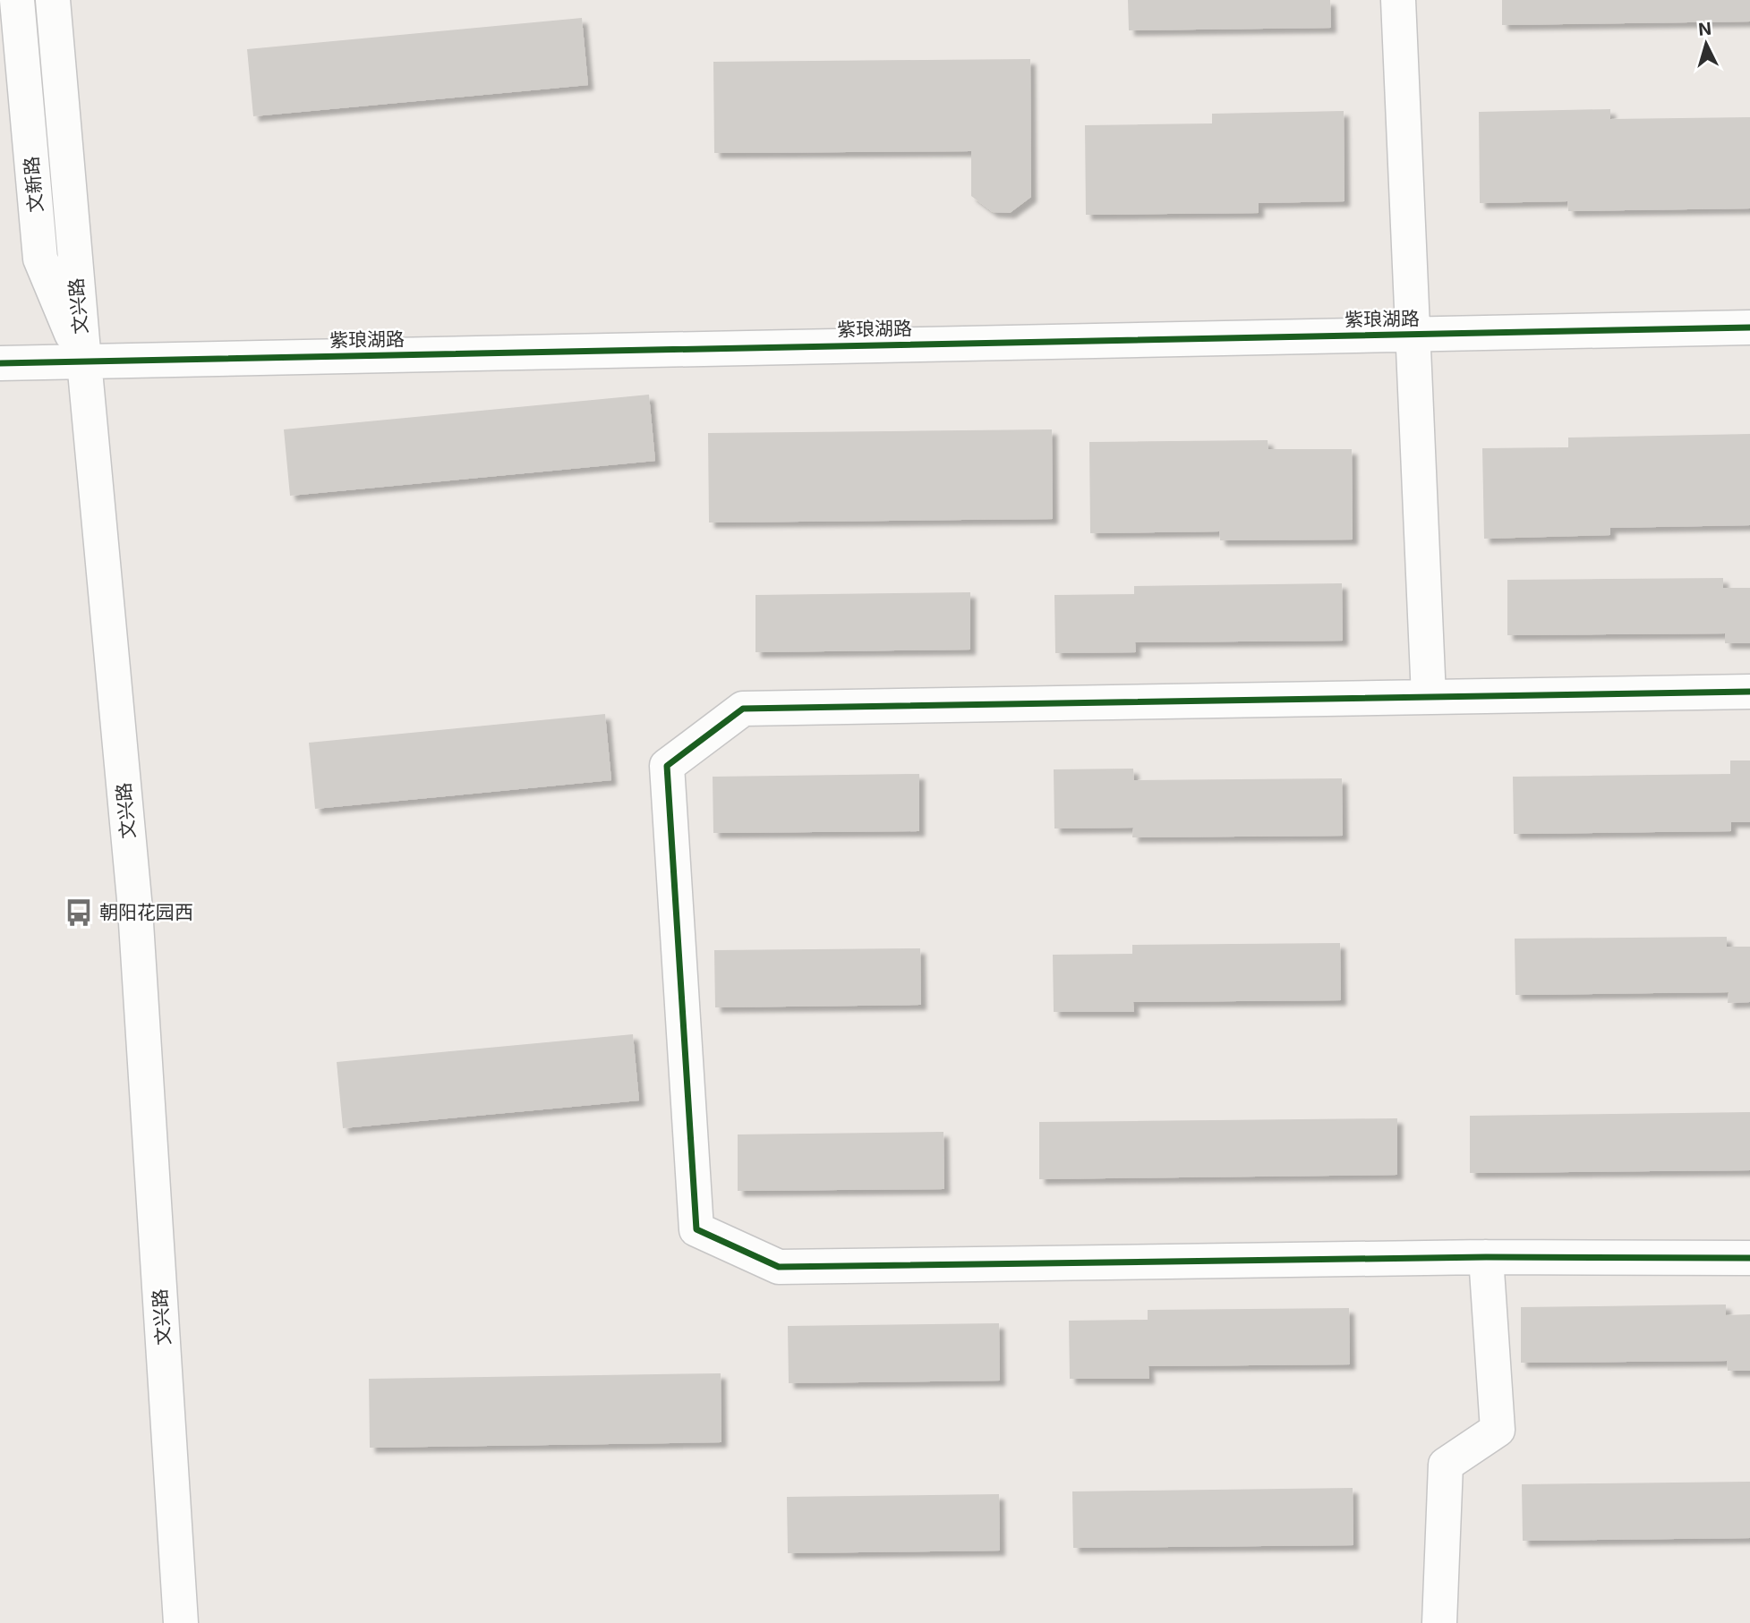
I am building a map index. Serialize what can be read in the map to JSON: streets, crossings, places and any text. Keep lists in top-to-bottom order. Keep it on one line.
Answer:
{"streets":{"street":["文新路","文兴路","紫琅湖路"]},"crossings":[["文新路","文兴路"],["文新路","紫琅湖路"],["文兴路","紫琅湖路"]],"places":{"bus stop":["朝阳花园西"]},"north":"top"}
